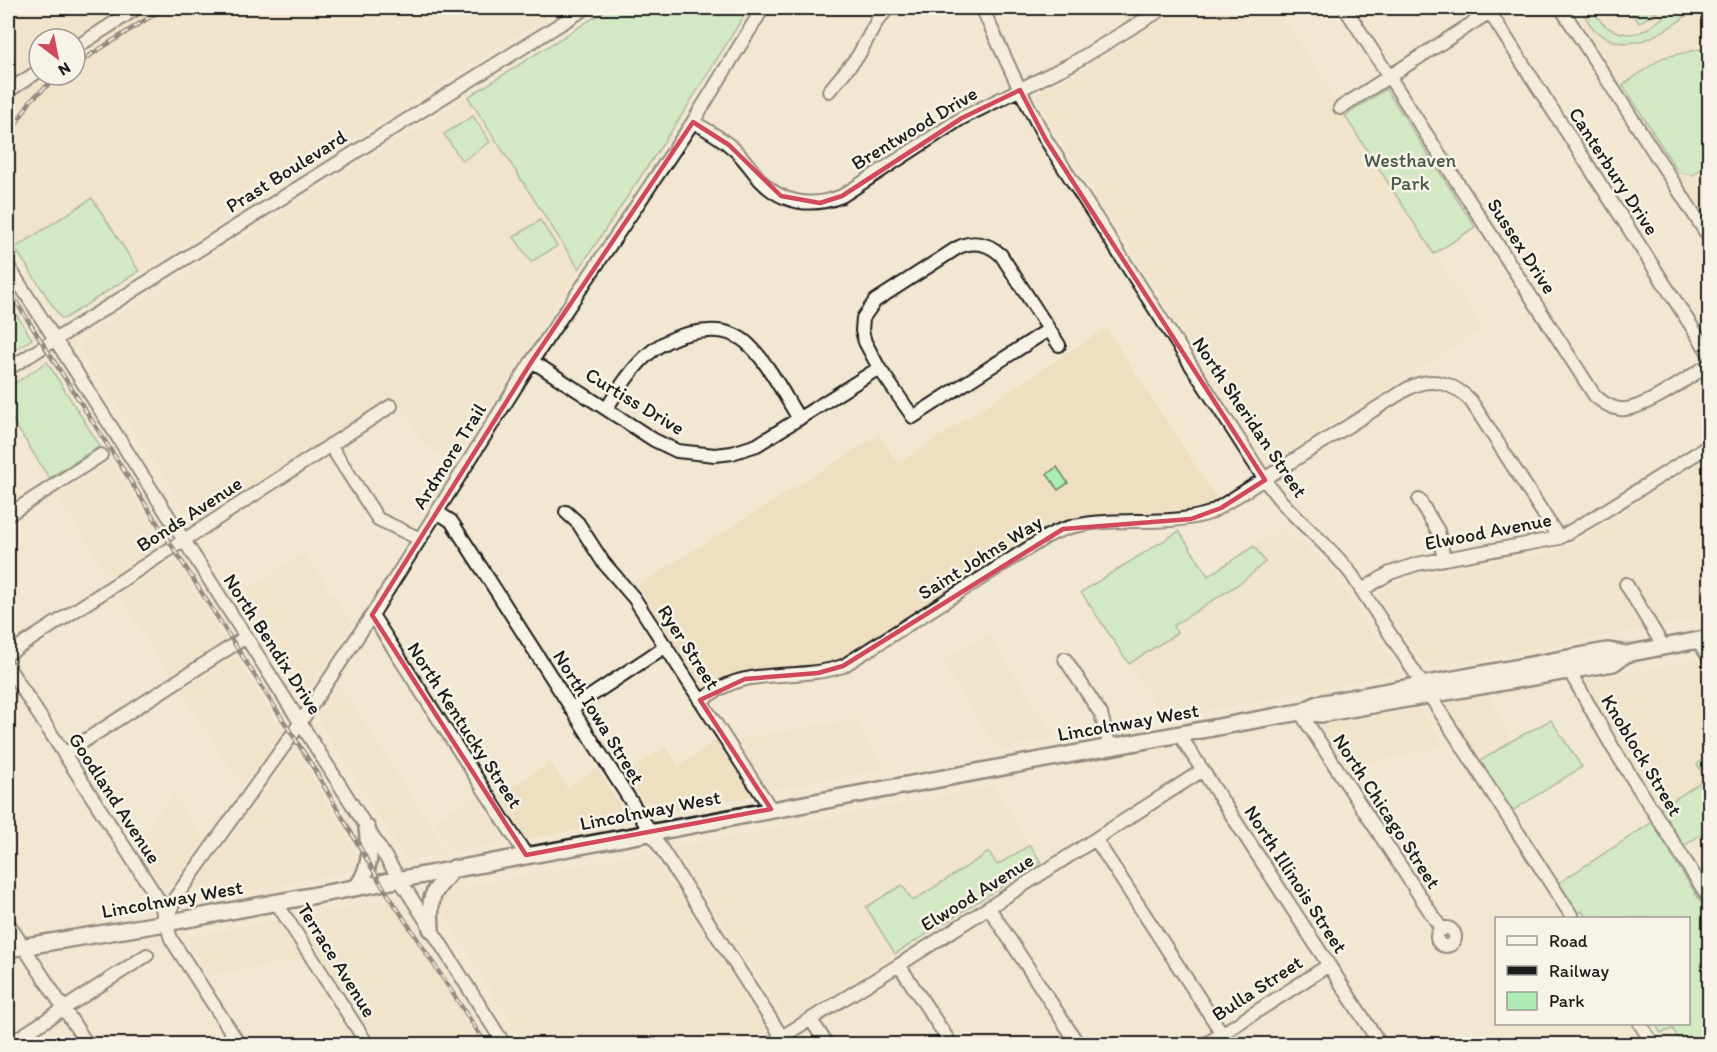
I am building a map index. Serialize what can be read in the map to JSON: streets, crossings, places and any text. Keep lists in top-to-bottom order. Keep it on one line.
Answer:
{"streets":{"main road":["Lincolnway West"],"street":["Brentwood Drive","Prast Boulevard","Canterbury Drive","Sussex Drive","Curtiss Drive","North Sheridan Street","Ardmore Trail","Bonds Avenue","Elwood Avenue","Saint Johns Way","North Bendix Drive","Ryer Street","North Iowa Street","North Kentucky Street","Knoblock Street","Goodland Avenue","North Chicago Street","North Illinois Street","Terrace Avenue","Bulla Street"]},"crossings":[["Brentwood Drive","North Sheridan Street"],["Brentwood Drive","Ardmore Trail"],["Prast Boulevard","North Bendix Drive"],["Curtiss Drive","Ardmore Trail"],["North Sheridan Street","Elwood Avenue"],["North Sheridan Street","Saint Johns Way"],["North Sheridan Street","Lincolnway West"],["Ardmore Trail","North Bendix Drive"],["Ardmore Trail","North Iowa Street"],["Ardmore Trail","Lincolnway West"],["Ardmore Trail","North Kentucky Street"],["Ardmore Trail","Goodland Avenue"],["Bonds Avenue","North Bendix Drive"],["Elwood Avenue","Saint Johns Way"],["Elwood Avenue","North Iowa Street"],["Elwood Avenue","North Illinois Street"],["Saint Johns Way","Ryer Street"],["North Bendix Drive","Lincolnway West"],["Ryer Street","Lincolnway West"],["North Iowa Street","Lincolnway West"],["Lincolnway West","North Kentucky Street"],["Lincolnway West","Knoblock Street"],["Lincolnway West","Goodland Avenue"],["Lincolnway West","North Chicago Street"],["Lincolnway West","North Illinois Street"],["Lincolnway West","Terrace Avenue"],["North Illinois Street","Bulla Street"]],"parks":["Westhaven Park"],"legend":["Road","Railway","Park"],"north":"bottom right"}
